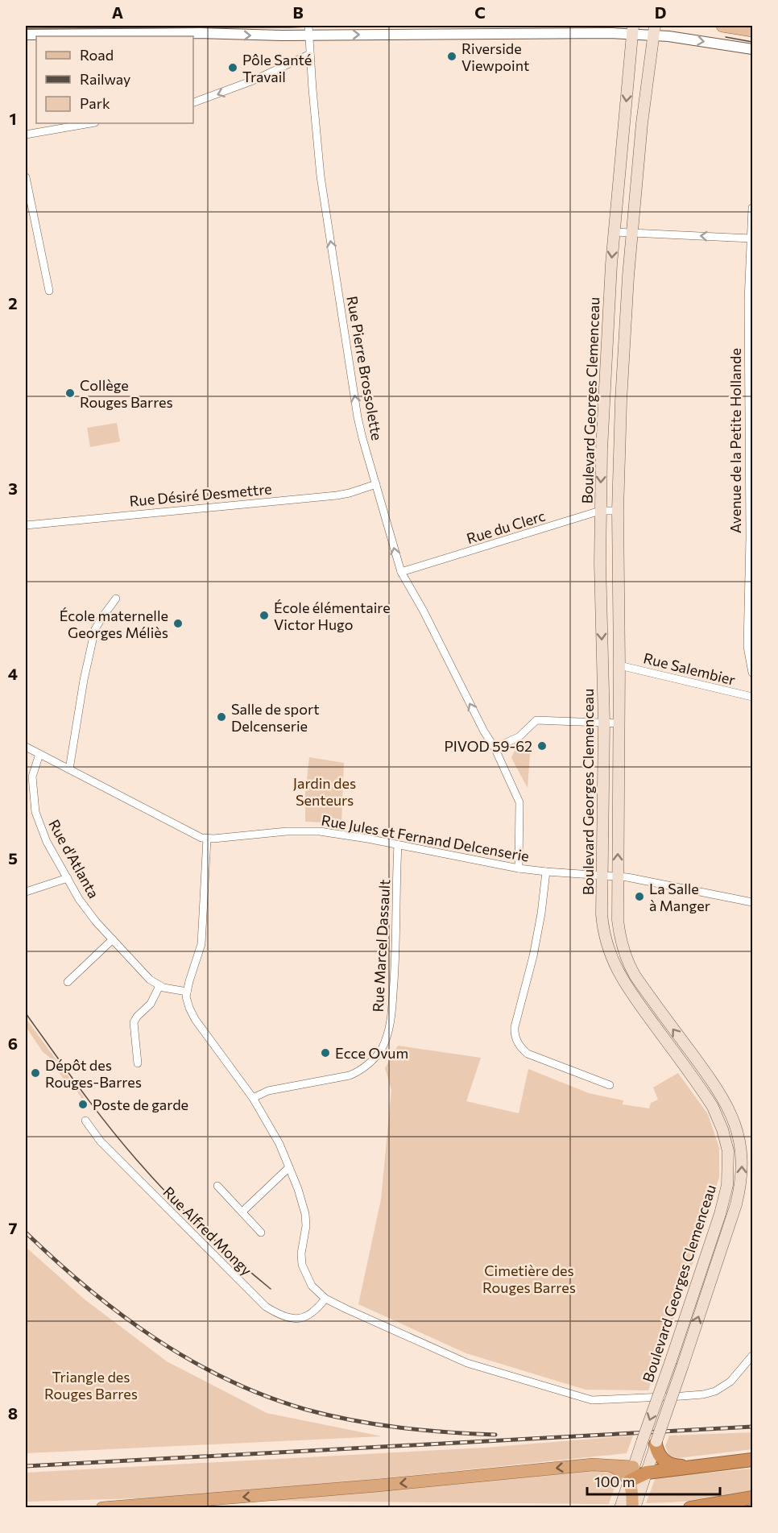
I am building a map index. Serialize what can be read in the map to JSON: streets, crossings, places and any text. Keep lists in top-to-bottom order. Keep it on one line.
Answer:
{"streets":{"main road":["Boulevard Georges Clemenceau"],"street":["Rue Pierre Brossolette","Avenue de la Petite Hollande","Rue Désiré Desmettre","Rue du Clerc","Rue Salembier","Rue Jules et Fernand Delcenserie","Rue d'Atlanta","Rue Marcel Dassault","Rue Alfred Mongy"]},"crossings":[["Rue Pierre Brossolette","Rue Désiré Desmettre"],["Rue Pierre Brossolette","Rue du Clerc"],["Rue Pierre Brossolette","Rue Jules et Fernand Delcenserie"],["Boulevard Georges Clemenceau","Rue du Clerc"],["Boulevard Georges Clemenceau","Rue Salembier"],["Boulevard Georges Clemenceau","Rue Jules et Fernand Delcenserie"],["Rue Jules et Fernand Delcenserie","Rue d'Atlanta"],["Rue Jules et Fernand Delcenserie","Rue Marcel Dassault"]],"one_way":["Rue Pierre Brossolette"],"parks":["Jardin des Senteurs","Cimetière des Rouges Barres","Triangle des Rouges Barres"],"places":["Riverside Viewpoint","Pôle Santé Travail","Collège Rouges Barres","École élémentaire Victor Hugo","École maternelle Georges Méliès","Salle de sport Delcenserie","PIVOD 59-62","La Salle à Manger","Ecce Ovum","Dépôt des Rouges-Barres","Poste de garde"],"legend":["Road","Railway","Park"],"scale_bar":"100 m","grid":{"columns":["A","B","C","D"],"rows":["1","2","3","4","5","6","7","8"]}}
